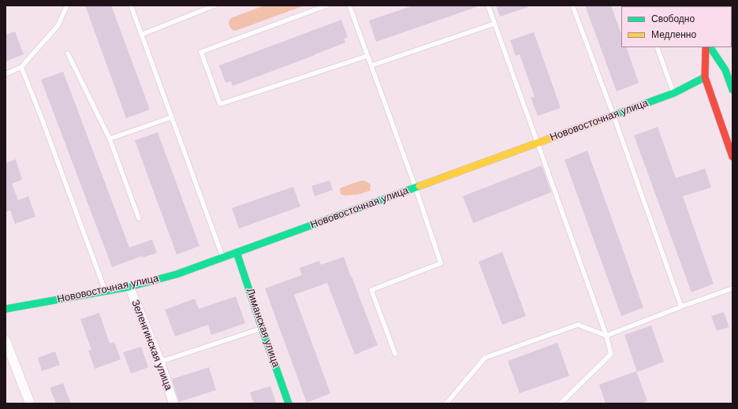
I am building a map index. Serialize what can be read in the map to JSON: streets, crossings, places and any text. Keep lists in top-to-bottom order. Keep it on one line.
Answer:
{"streets":{"main road":["Нововосточная улица","Лиманская улица"],"street":["Зеленгинская улица"]},"crossings":[["Нововосточная улица","Лиманская улица"],["Нововосточная улица","Зеленгинская улица"]],"legend":["Свободно","Медленно"]}
